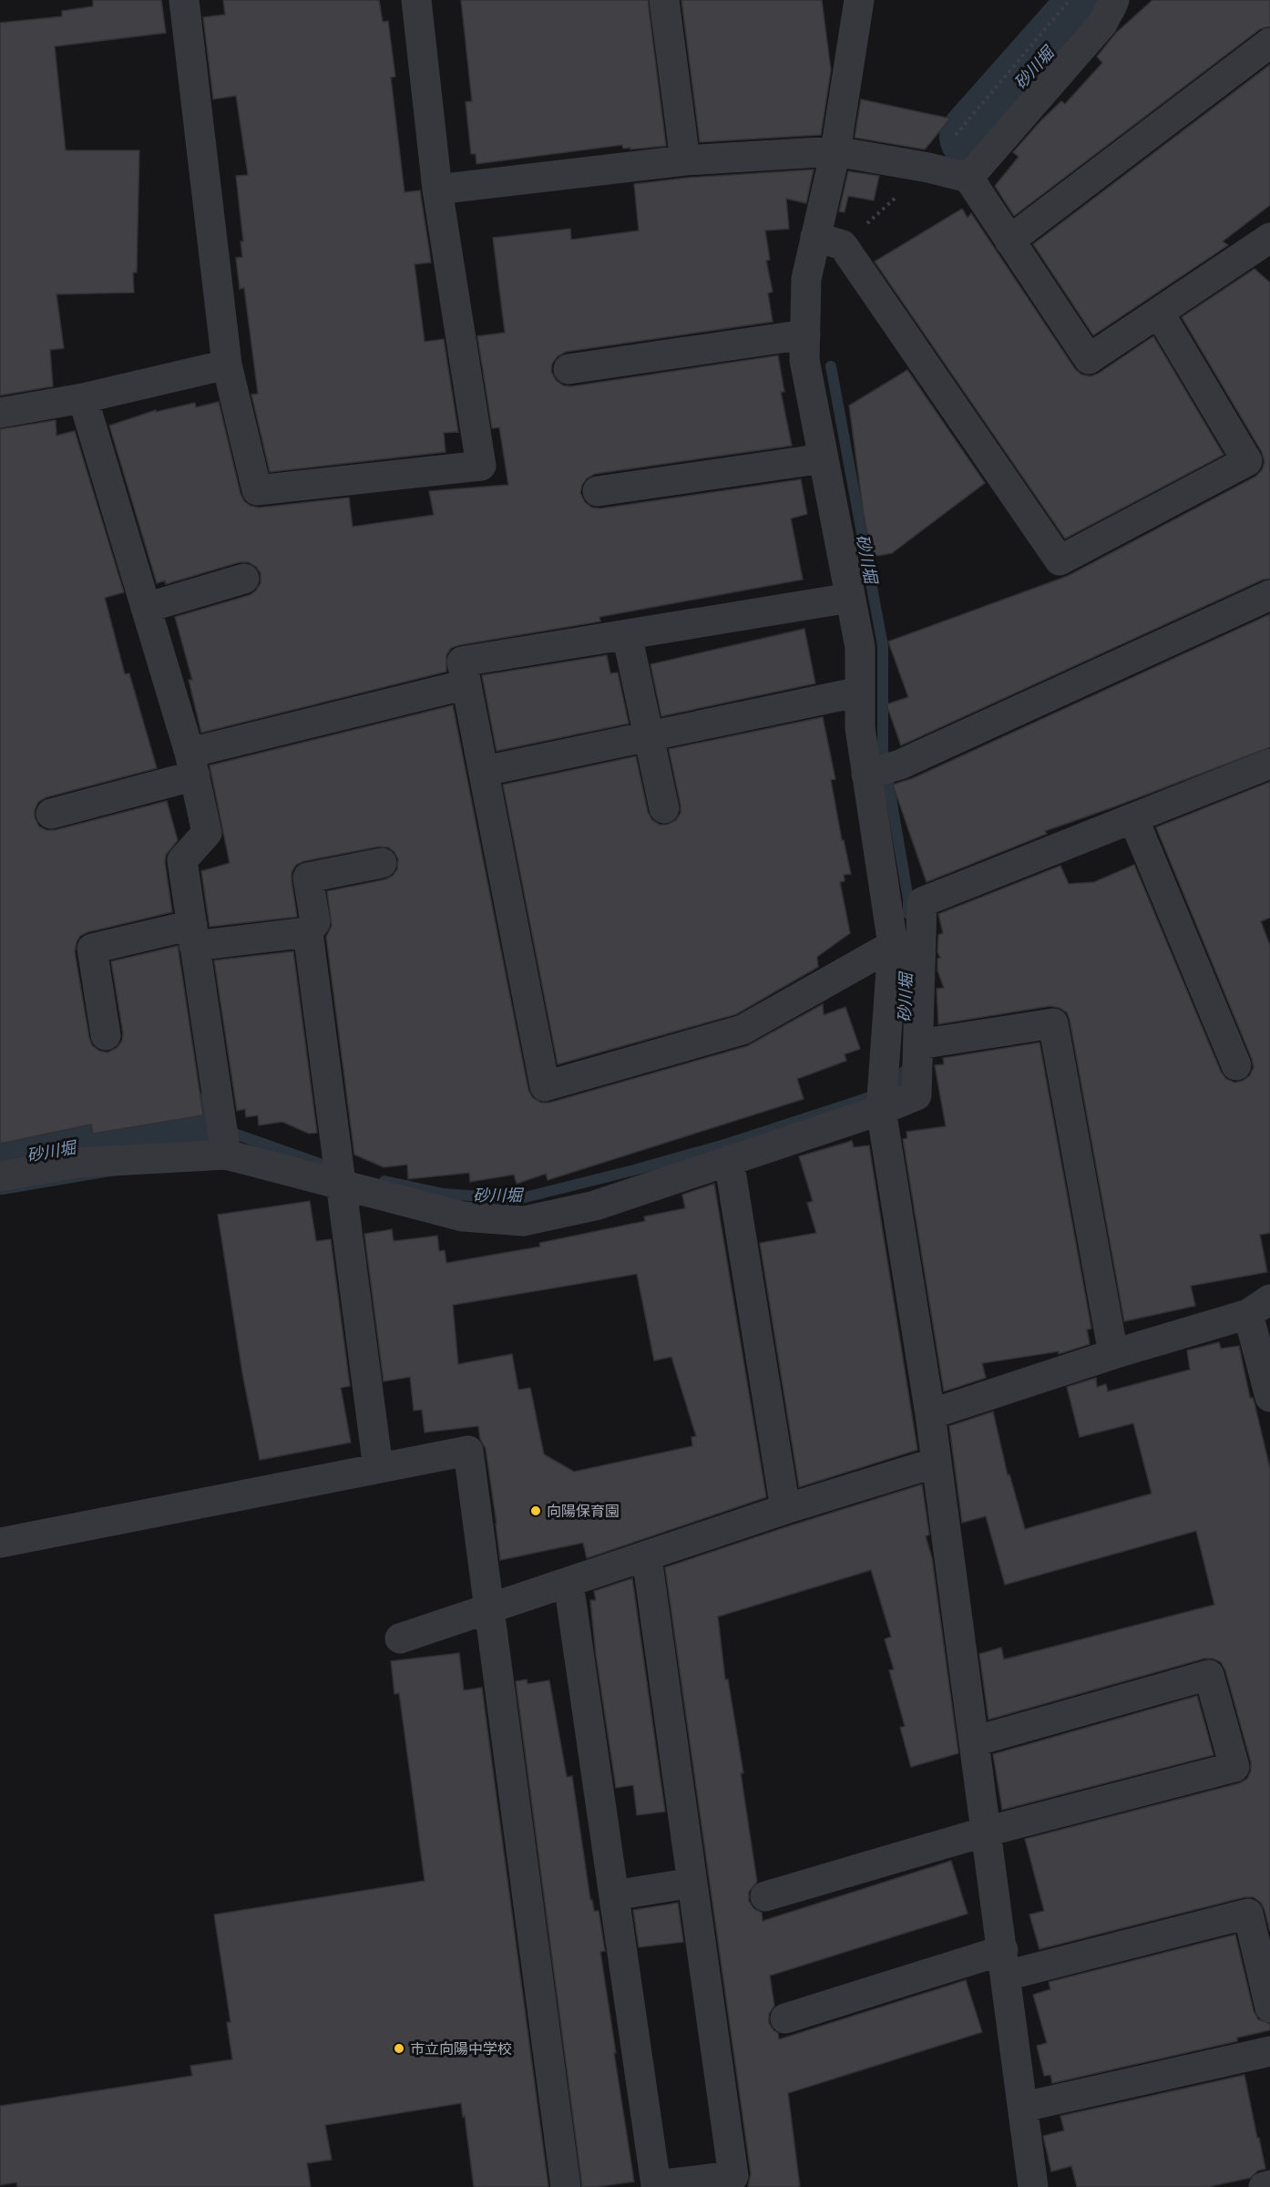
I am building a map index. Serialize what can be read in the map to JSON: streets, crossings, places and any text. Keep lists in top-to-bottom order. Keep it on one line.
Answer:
{"water":["砂川堀"],"places":["向陽保育園","市立向陽中学校"]}
